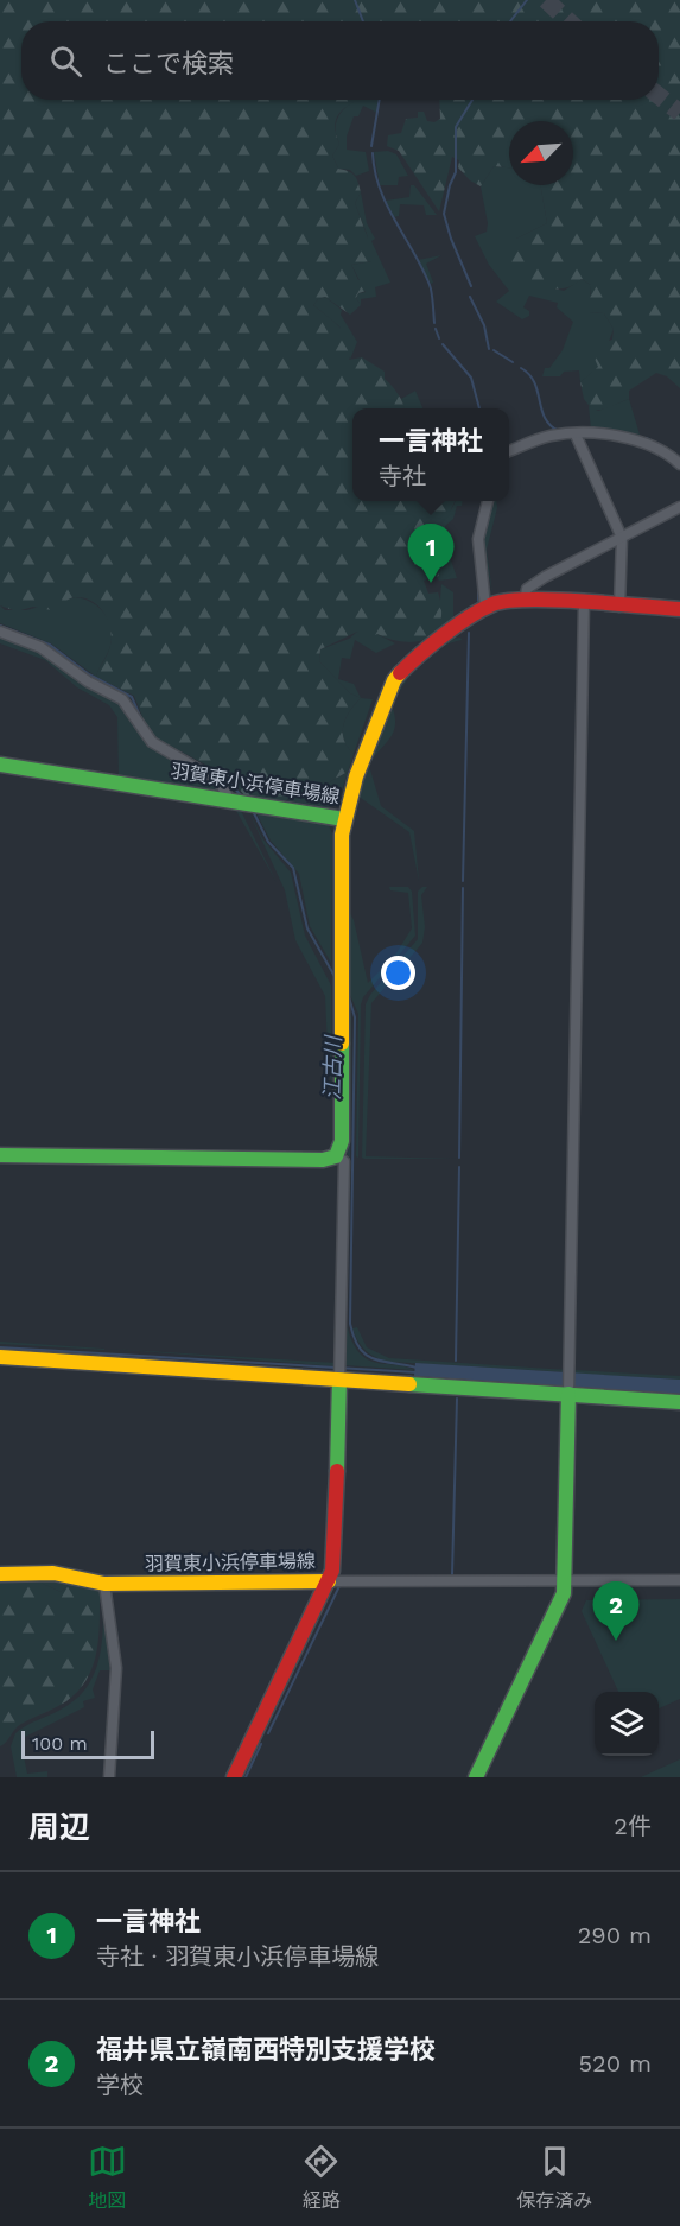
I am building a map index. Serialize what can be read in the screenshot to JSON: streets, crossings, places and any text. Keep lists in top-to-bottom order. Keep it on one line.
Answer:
{"streets":{"street":["羽賀東小浜停車場線"]},"water":["江古川"],"scale_bar":"100 m","north":"bottom left","page":{"search":"ここで検索","popup":["一言神社","寺社"],"pins":["1","2"],"scale":"100 m","heading":["周辺","2件"],"list":[{"mark":"1","name":"一言神社","note":"寺社 · 羽賀東小浜停車場線","value":"290 m"},{"mark":"2","name":"福井県立嶺南西特別支援学校","note":"学校","value":"520 m"}],"nav":["地図","経路","保存済み"]}}
